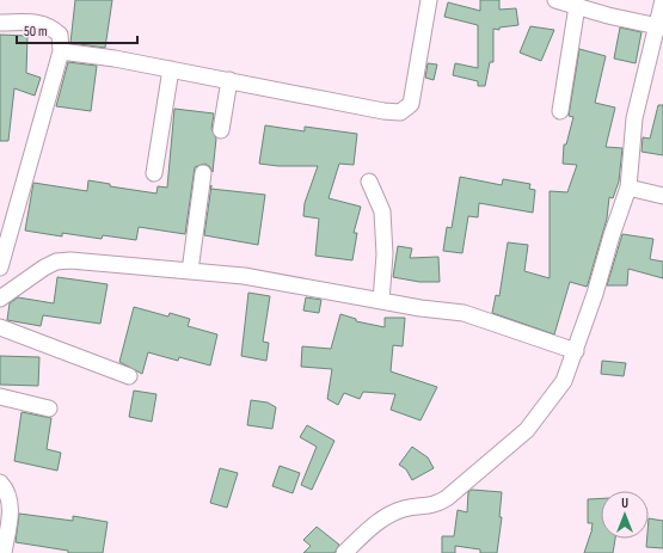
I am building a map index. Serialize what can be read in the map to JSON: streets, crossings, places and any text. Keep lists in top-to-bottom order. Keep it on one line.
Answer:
{"scale_bar":"50 m","north":"top"}
